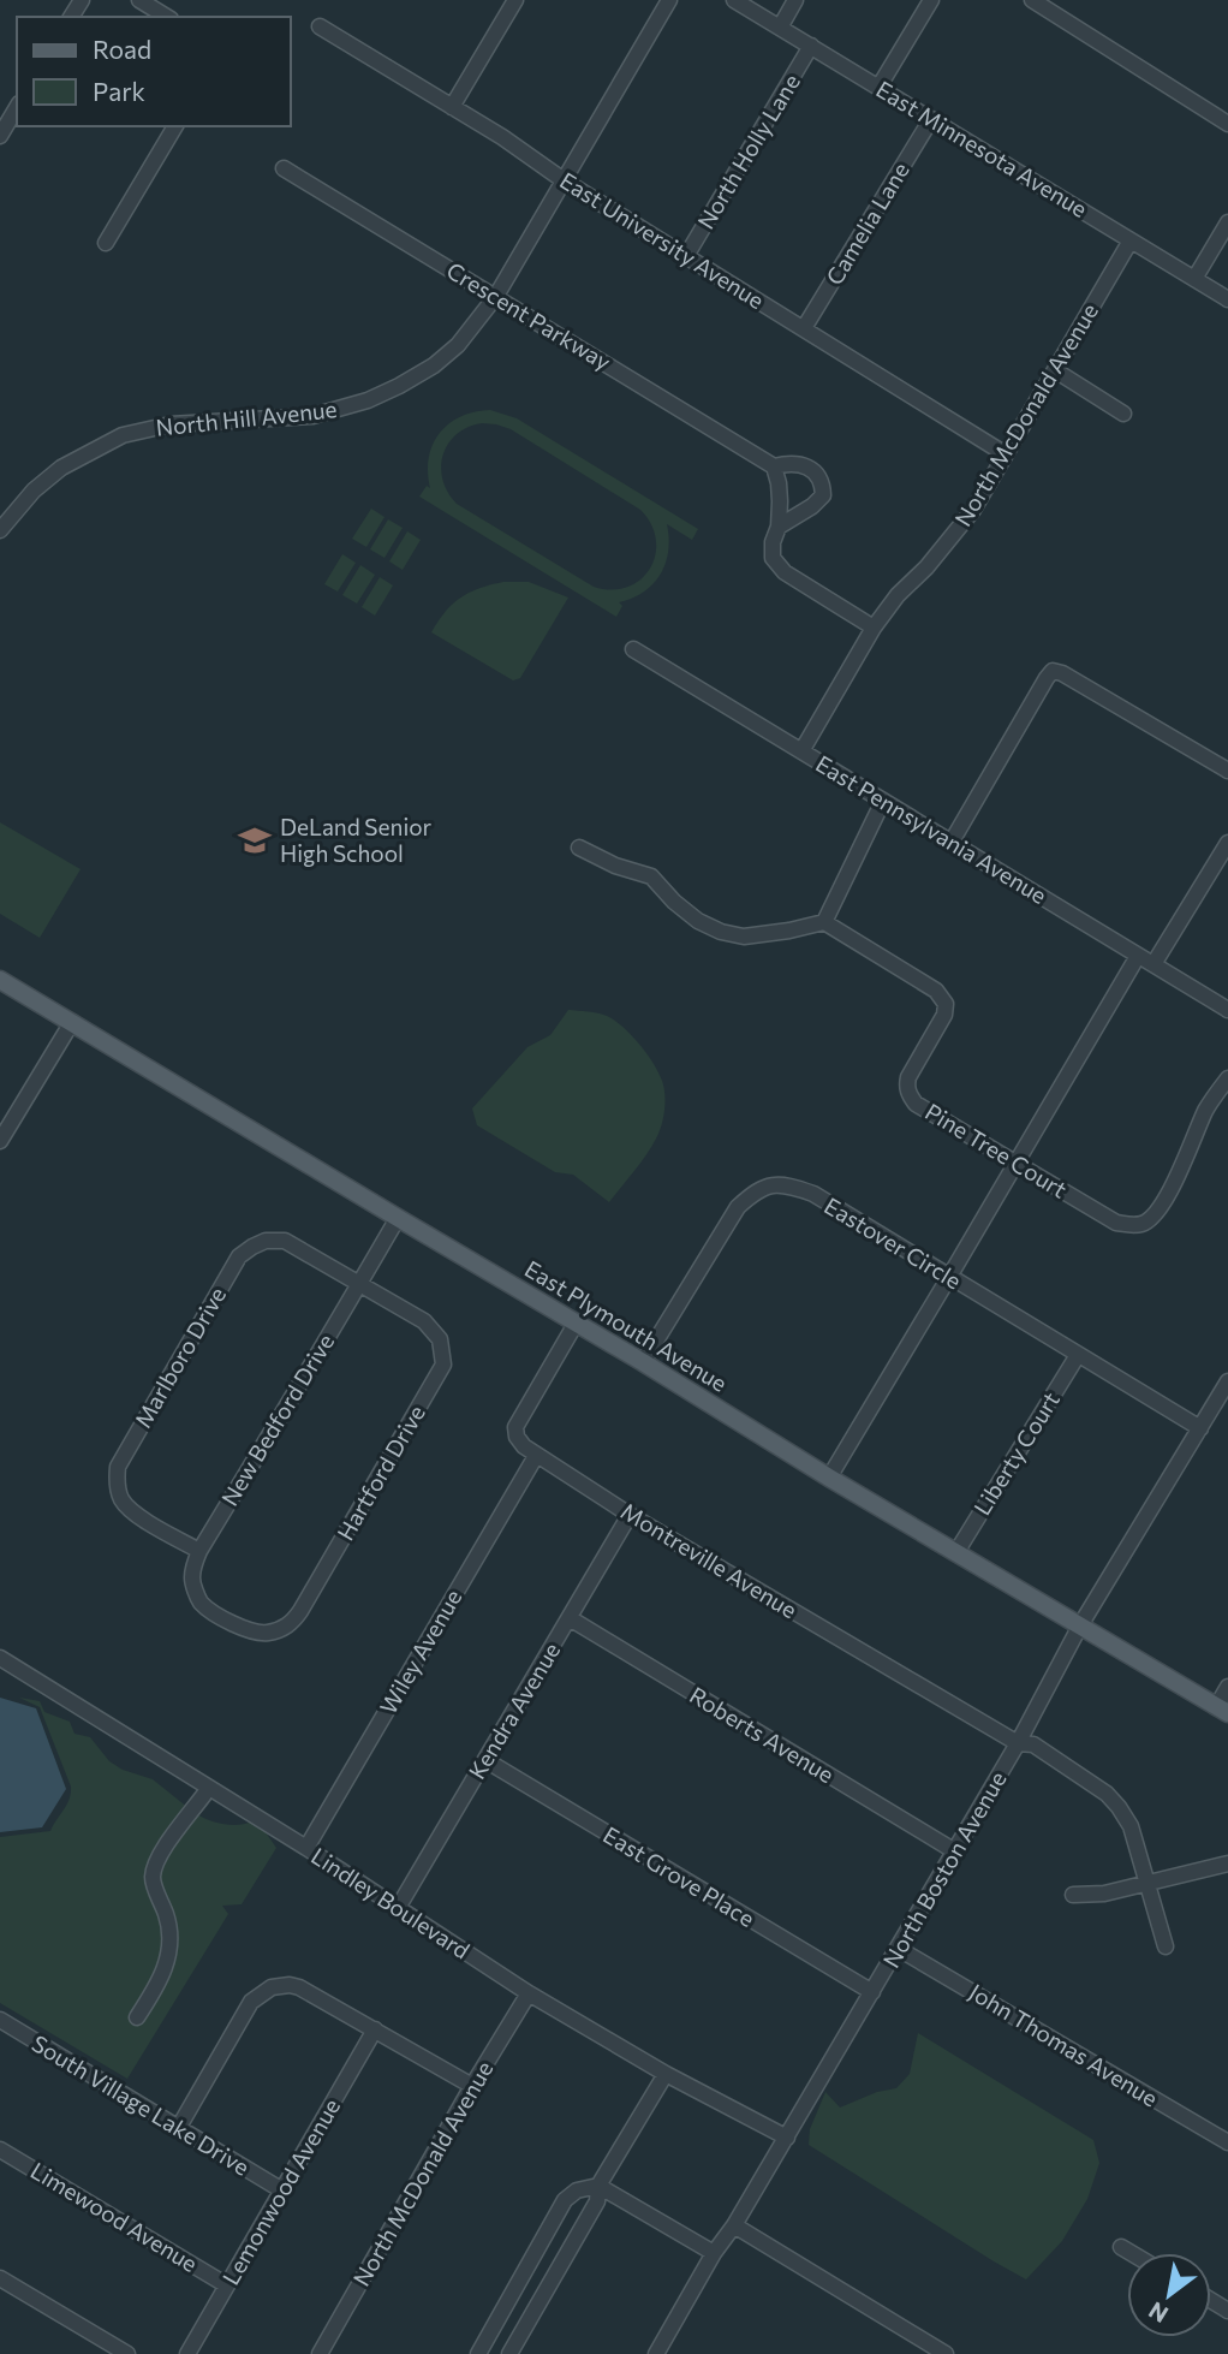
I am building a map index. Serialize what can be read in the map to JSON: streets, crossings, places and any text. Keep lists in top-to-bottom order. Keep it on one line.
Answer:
{"streets":{"main road":["East Plymouth Avenue"],"street":["East Minnesota Avenue","North Holly Lane","Camelia Lane","East University Avenue","Crescent Parkway","North McDonald Avenue","North Hill Avenue","East Pennsylvania Avenue","Pine Tree Court","Eastover Circle","Marlboro Drive","New Bedford Drive","Liberty Court","Hartford Drive","Montreville Avenue","Wiley Avenue","Kendra Avenue","Roberts Avenue","North Boston Avenue","East Grove Place","Lindley Boulevard","John Thomas Avenue","South Village Lake Drive","Lemonwood Avenue","Limewood Avenue"]},"crossings":[["East Minnesota Avenue","North Holly Lane"],["East Minnesota Avenue","Camelia Lane"],["East Minnesota Avenue","North McDonald Avenue"],["North Holly Lane","East University Avenue"],["Camelia Lane","East University Avenue"],["East University Avenue","North McDonald Avenue"],["East University Avenue","North Hill Avenue"],["Crescent Parkway","North Hill Avenue"],["North McDonald Avenue","East Pennsylvania Avenue"],["North McDonald Avenue","Lindley Boulevard"],["Eastover Circle","East Plymouth Avenue"],["Eastover Circle","Liberty Court"],["Eastover Circle","North Boston Avenue"],["East Plymouth Avenue","New Bedford Drive"],["East Plymouth Avenue","Liberty Court"],["East Plymouth Avenue","Montreville Avenue"],["East Plymouth Avenue","North Boston Avenue"],["Marlboro Drive","New Bedford Drive"],["Marlboro Drive","Hartford Drive"],["New Bedford Drive","Hartford Drive"],["Montreville Avenue","Wiley Avenue"],["Montreville Avenue","Kendra Avenue"],["Montreville Avenue","North Boston Avenue"],["Wiley Avenue","Lindley Boulevard"],["Kendra Avenue","Roberts Avenue"],["Kendra Avenue","East Grove Place"],["Kendra Avenue","Lindley Boulevard"],["Roberts Avenue","North Boston Avenue"],["North Boston Avenue","East Grove Place"],["North Boston Avenue","Lindley Boulevard"],["North Boston Avenue","John Thomas Avenue"],["South Village Lake Drive","Lemonwood Avenue"],["Lemonwood Avenue","Limewood Avenue"]],"places":{"school or university":["DeLand Senior High School"]},"legend":["Road","Park"],"north":"bottom left"}
